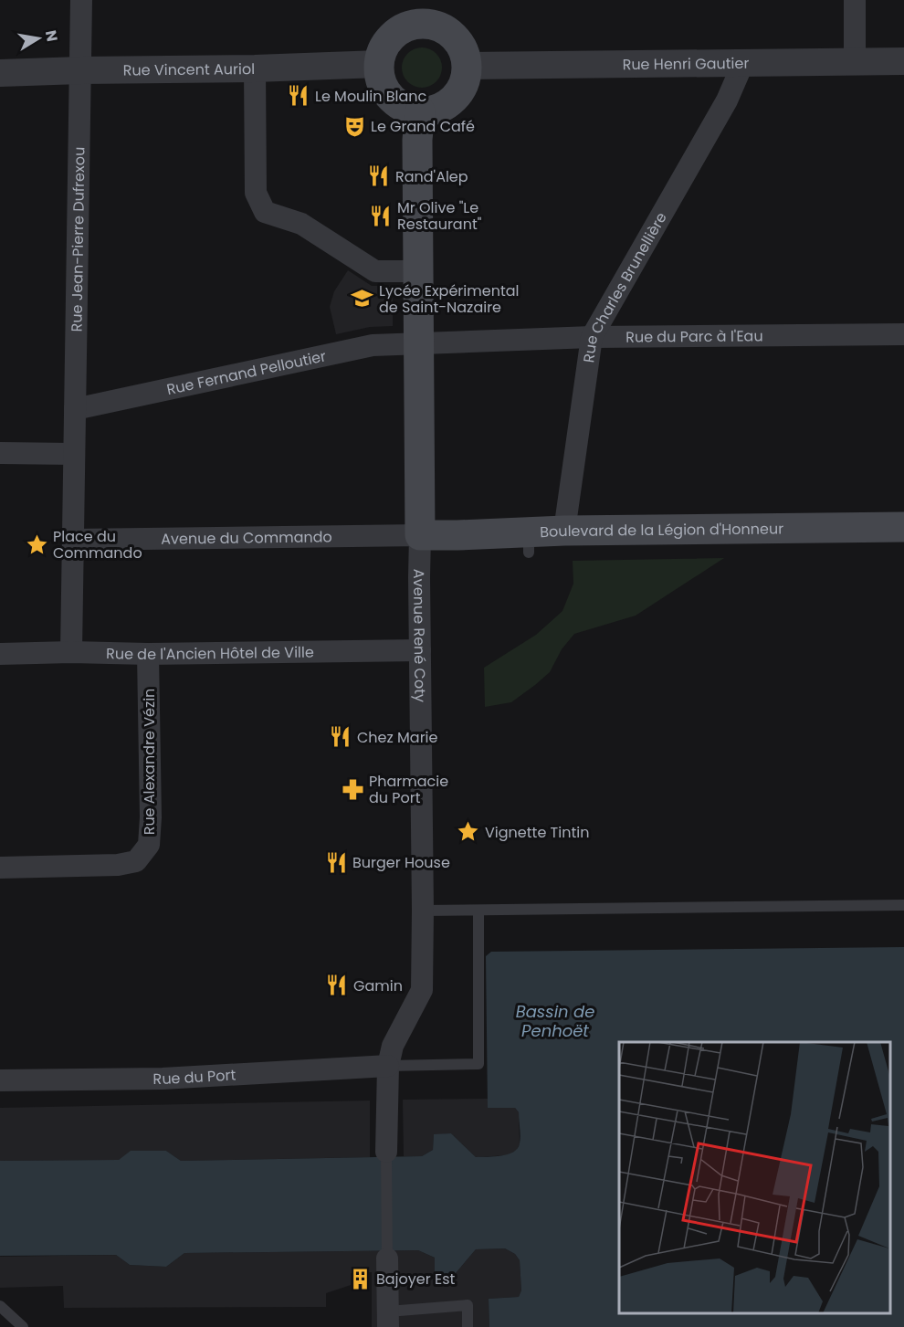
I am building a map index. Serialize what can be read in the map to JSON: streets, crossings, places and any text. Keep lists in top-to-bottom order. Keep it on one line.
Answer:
{"streets":{"main road":["Boulevard de la Légion d'Honneur","Avenue René Coty"],"street":["Rue Henri Gautier","Rue Vincent Auriol","Rue Jean-Pierre Dufrexou","Rue Charles Brunellière","Rue du Parc à l'Eau","Rue Fernand Pelloutier","Avenue du Commando","Rue de l'Ancien Hôtel de Ville","Rue Alexandre Vézin","Rue du Port"]},"crossings":[["Rue Henri Gautier","Rue Vincent Auriol"],["Rue Henri Gautier","Rue Charles Brunellière"],["Rue Henri Gautier","Avenue René Coty"],["Rue Vincent Auriol","Rue Jean-Pierre Dufrexou"],["Rue Vincent Auriol","Avenue René Coty"],["Rue Jean-Pierre Dufrexou","Rue Fernand Pelloutier"],["Rue Charles Brunellière","Rue du Parc à l'Eau"],["Rue Charles Brunellière","Boulevard de la Légion d'Honneur"],["Rue du Parc à l'Eau","Rue Fernand Pelloutier"],["Rue du Parc à l'Eau","Avenue René Coty"],["Rue Fernand Pelloutier","Avenue René Coty"],["Boulevard de la Légion d'Honneur","Avenue du Commando"],["Boulevard de la Légion d'Honneur","Avenue René Coty"],["Avenue du Commando","Avenue René Coty"],["Avenue René Coty","Rue de l'Ancien Hôtel de Ville"],["Avenue René Coty","Rue du Port"],["Rue de l'Ancien Hôtel de Ville","Rue Alexandre Vézin"]],"water":["Bassin de Penhoët"],"places":{"restaurant":["Le Moulin Blanc","Rand'Alep","Mr Olive \"Le Restaurant\"","Chez Marie","Burger House","Gamin"],"theatre":["Le Grand Café"],"school or university":["Lycée Expérimental de Saint-Nazaire"],"place":["Place du Commando","Vignette Tintin"],"pharmacy":["Pharmacie du Port"],"building":["Bajoyer Est"]},"north":"right"}
